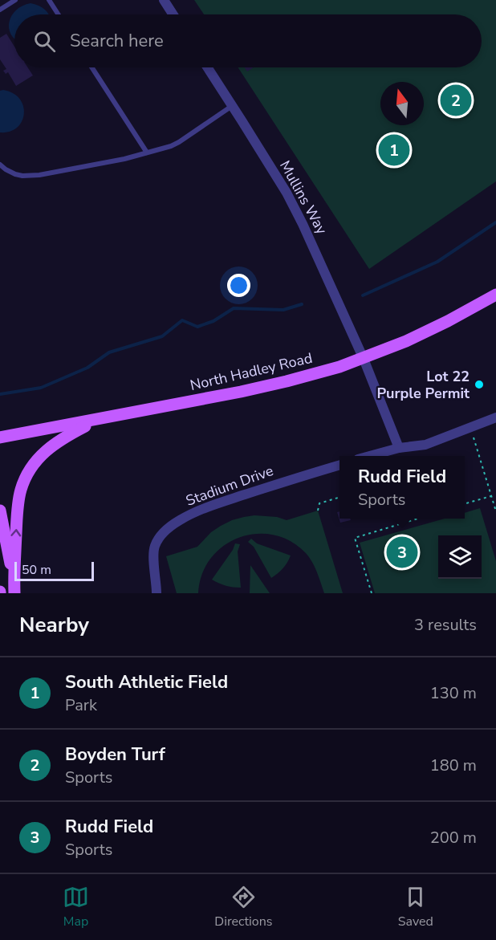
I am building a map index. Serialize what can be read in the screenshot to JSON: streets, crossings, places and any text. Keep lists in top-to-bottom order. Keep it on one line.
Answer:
{"streets":{"main road":["North Hadley Road"],"street":["Mullins Way","Stadium Drive"]},"crossings":[["Mullins Way","North Hadley Road"]],"places":["Lot 22 Purple Permit"],"scale_bar":"50 m","north":"top","page":{"search":"Search here","pins":["2","1","3"],"popup":["Rudd Field","Sports"],"scale":"50 m","heading":["Nearby","3 results"],"list":[{"mark":"1","name":"South Athletic Field","note":"Park","value":"130 m"},{"mark":"2","name":"Boyden Turf","note":"Sports","value":"180 m"},{"mark":"3","name":"Rudd Field","note":"Sports","value":"200 m"}],"nav":["Map","Directions","Saved"]}}
